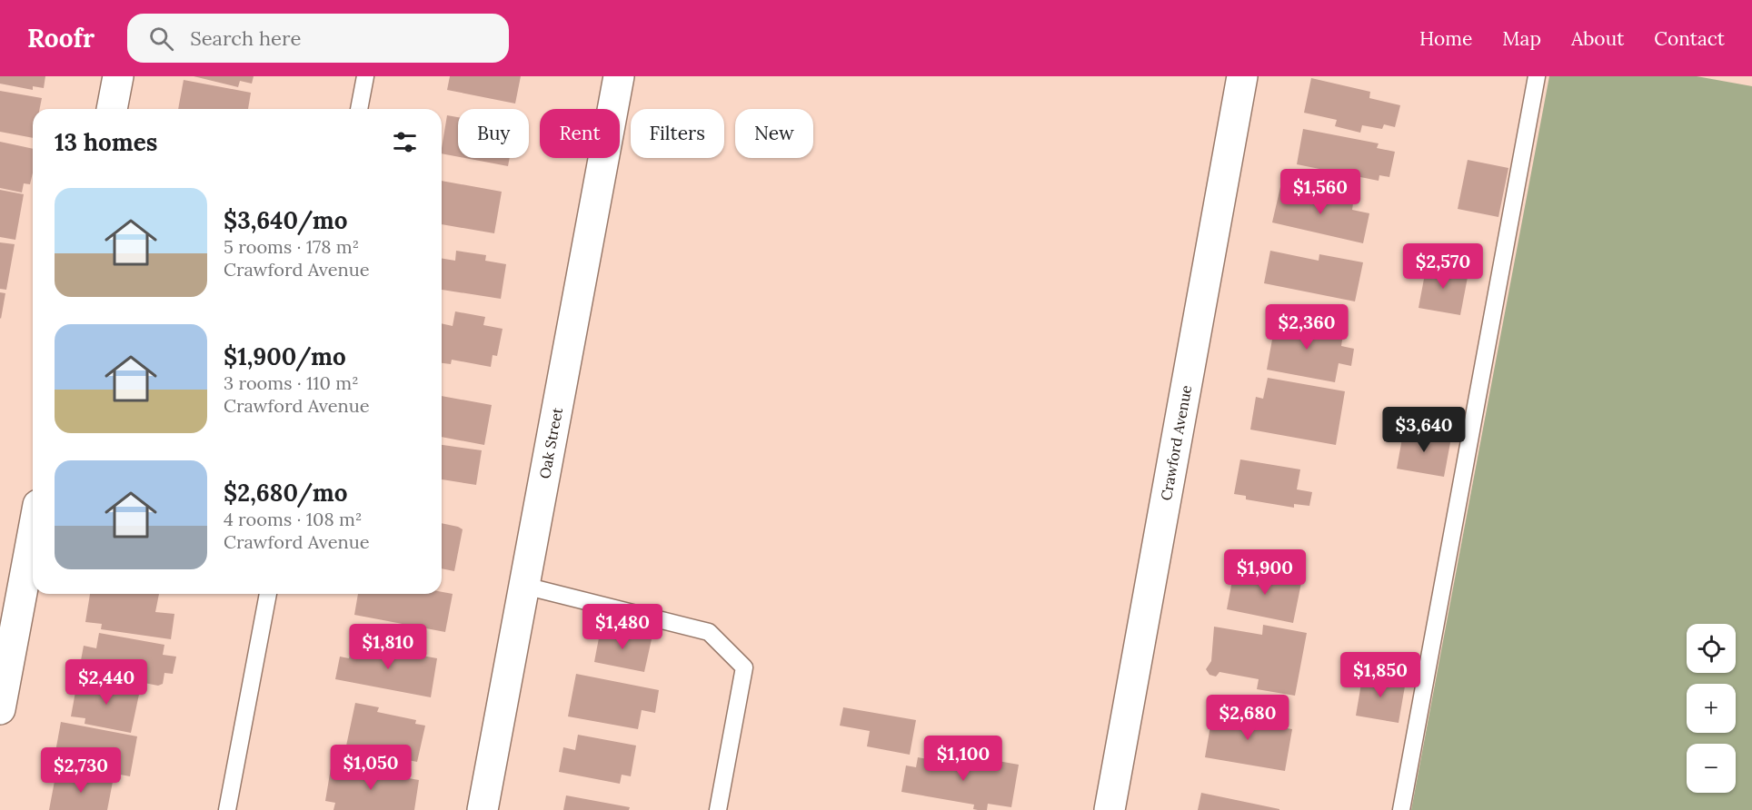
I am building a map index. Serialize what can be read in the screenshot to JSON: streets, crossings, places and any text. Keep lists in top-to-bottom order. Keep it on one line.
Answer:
{"streets":{"street":["Oak Street","Crawford Avenue"]},"page":{"header":"Roofr","search":"Search here","nav":["Home","Map","About","Contact"],"chip":["Buy","Rent","Filters","New"],"heading":"13 homes","price":["$1,560","$2,570","$2,360","$3,640","$1,900","$1,480","$1,810","$1,850","$2,440","$2,680","$1,100","$1,050","$2,730"],"list":[{"name":"$3,640/mo","note":"5 rooms · 178 m² · Crawford Avenue"},{"name":"$1,900/mo","note":"3 rooms · 110 m² · Crawford Avenue"},{"name":"$2,680/mo","note":"4 rooms · 108 m² · Crawford Avenue"}],"map_buttons":["+","−"]}}
